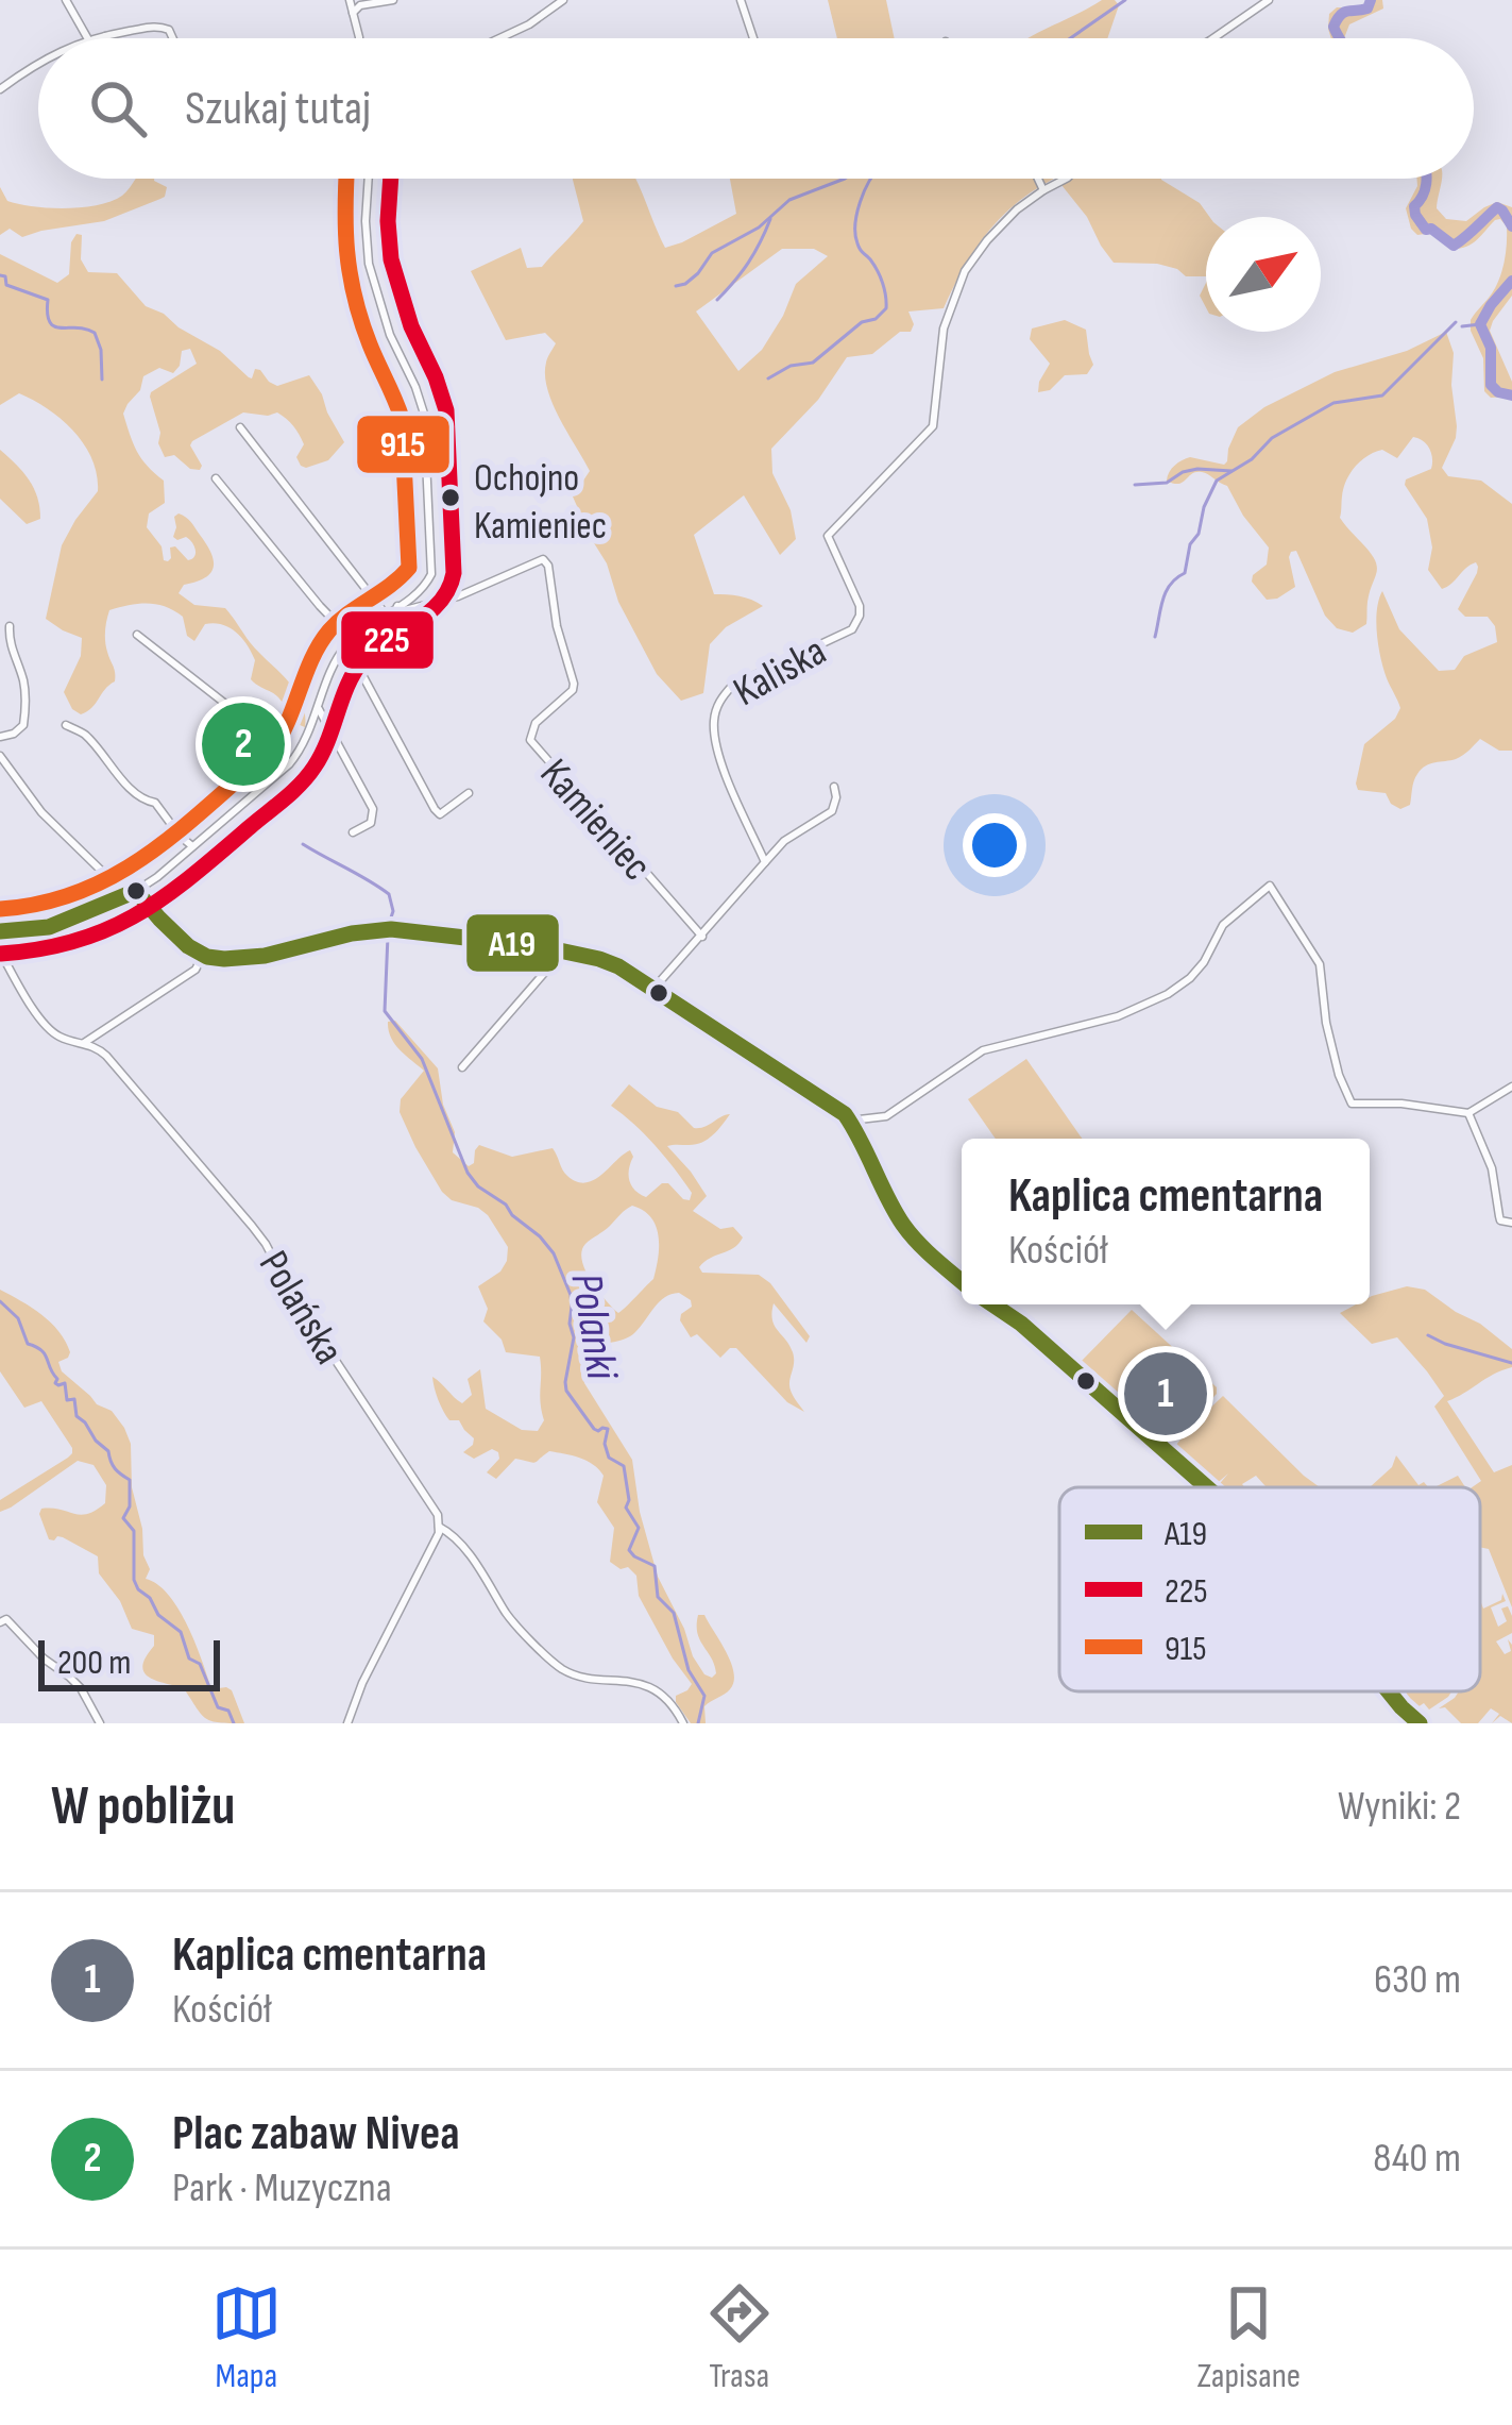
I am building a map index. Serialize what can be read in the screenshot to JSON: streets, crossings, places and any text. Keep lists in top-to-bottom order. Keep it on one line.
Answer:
{"streets":{"street":["Kaliska","Kamieniec","Polańska"]},"water":["Polanki"],"places":["Ochojno Kamieniec"],"lines":["transit line 225","transit line 915","transit line A19"],"legend":["A19","225","915"],"scale_bar":"200 m","north":"top right","page":{"search":"Szukaj tutaj","pins":["2","1"],"popup":["Kaplica cmentarna","Kościół"],"scale":"200 m","heading":["W pobliżu","Wyniki: 2"],"list":[{"mark":"1","name":"Kaplica cmentarna","note":"Kościół","value":"630 m"},{"mark":"2","name":"Plac zabaw Nivea","note":"Park · Muzyczna","value":"840 m"}],"nav":["Mapa","Trasa","Zapisane"]}}
